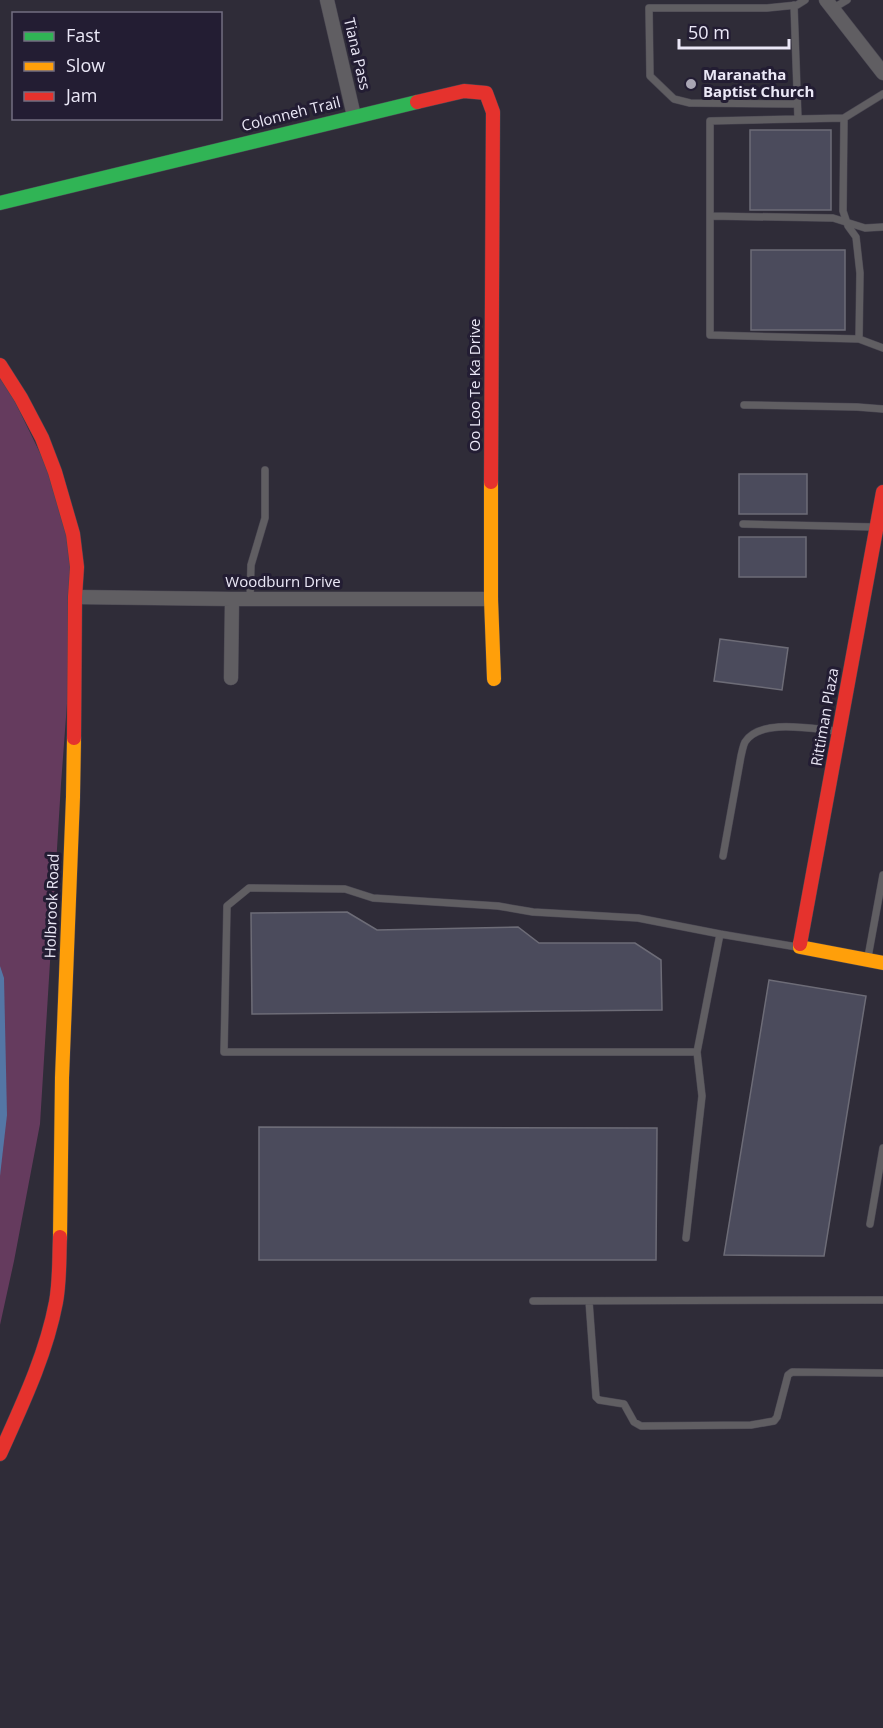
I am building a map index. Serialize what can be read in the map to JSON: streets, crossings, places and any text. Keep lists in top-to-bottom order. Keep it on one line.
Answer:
{"streets":{"street":["Tiana Pass","Colonneh Trail","Oo Loo Te Ka Drive","Woodburn Drive","Rittiman Plaza","Holbrook Road"]},"crossings":[["Tiana Pass","Colonneh Trail"],["Colonneh Trail","Oo Loo Te Ka Drive"],["Oo Loo Te Ka Drive","Woodburn Drive"],["Woodburn Drive","Holbrook Road"]],"places":["Maranatha Baptist Church"],"legend":["Fast","Slow","Jam"],"scale_bar":"50 m"}
